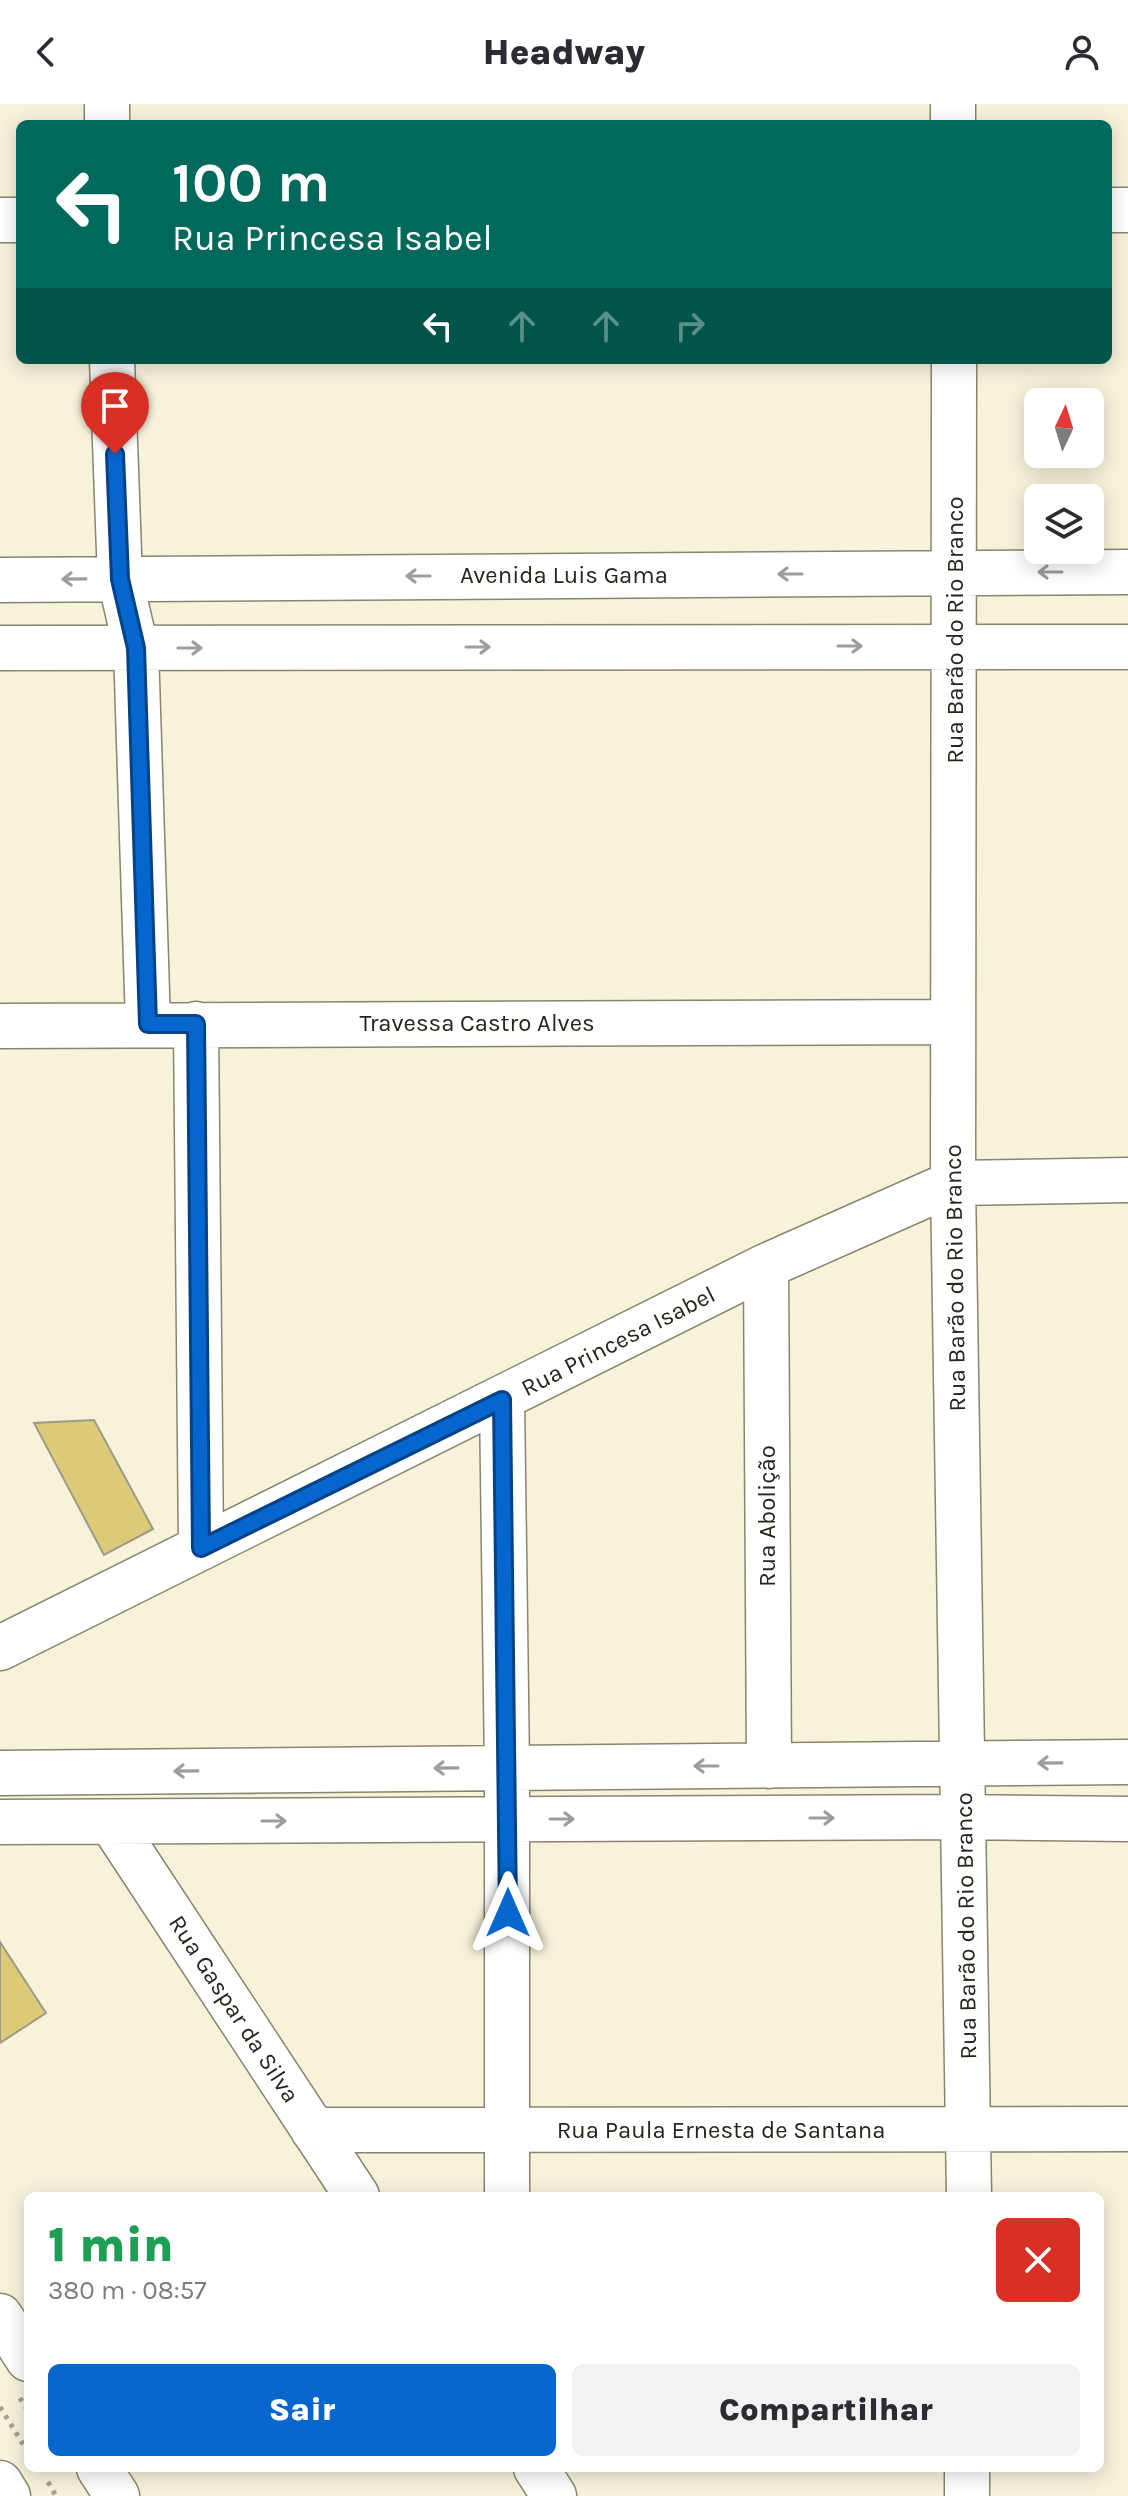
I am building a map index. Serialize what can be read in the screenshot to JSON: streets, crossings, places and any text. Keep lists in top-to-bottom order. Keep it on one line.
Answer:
{"streets":{"street":["Avenida Luis Gama","Rua Barão do Rio Branco","Travessa Castro Alves","Rua Princesa Isabel","Rua Abolição","Rua Gaspar da Silva","Rua Paula Ernesta de Santana"]},"crossings":[["Avenida Luis Gama","Rua Barão do Rio Branco"],["Rua Barão do Rio Branco","Travessa Castro Alves"],["Rua Barão do Rio Branco","Rua Princesa Isabel"],["Rua Barão do Rio Branco","Rua Paula Ernesta de Santana"],["Rua Princesa Isabel","Rua Abolição"],["Rua Gaspar da Silva","Rua Paula Ernesta de Santana"]],"north":"top","page":{"header":"Headway","turn":["100 m","Rua Princesa Isabel"],"heading":["1 min","380 m · 08:57"],"buttons":["Sair","Compartilhar"]}}
